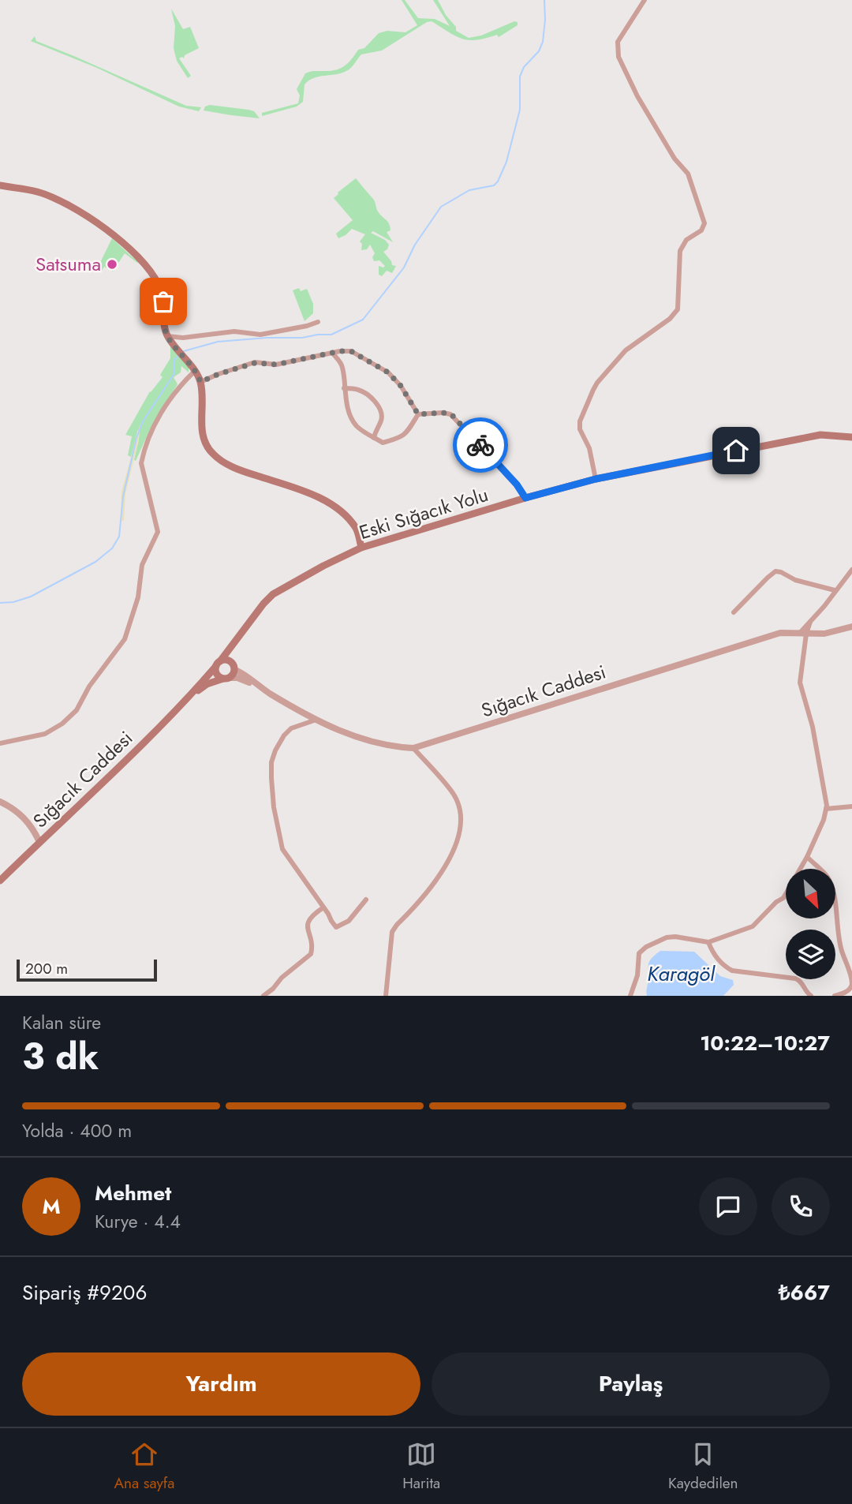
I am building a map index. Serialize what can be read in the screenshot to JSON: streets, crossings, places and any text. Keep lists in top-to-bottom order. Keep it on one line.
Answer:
{"streets":{"main road":["Eski Sığacık Yolu","Sığacık Caddesi"]},"crossings":[["Eski Sığacık Yolu","Sığacık Caddesi"]],"water":["Karagöl"],"places":["Satsuma"],"scale_bar":"200 m","north":"bottom right","page":{"scale":"200 m","heading":["3 dk","Kalan süre","10:22–10:27"],"panel":["Mehmet","Kurye · 4.4","Sipariş #9206","₺667"],"bar":"Yolda · 400 m","round":"M","buttons":["Yardım","Paylaş"],"tabs":["Ana sayfa","Harita","Kaydedilen"]}}
